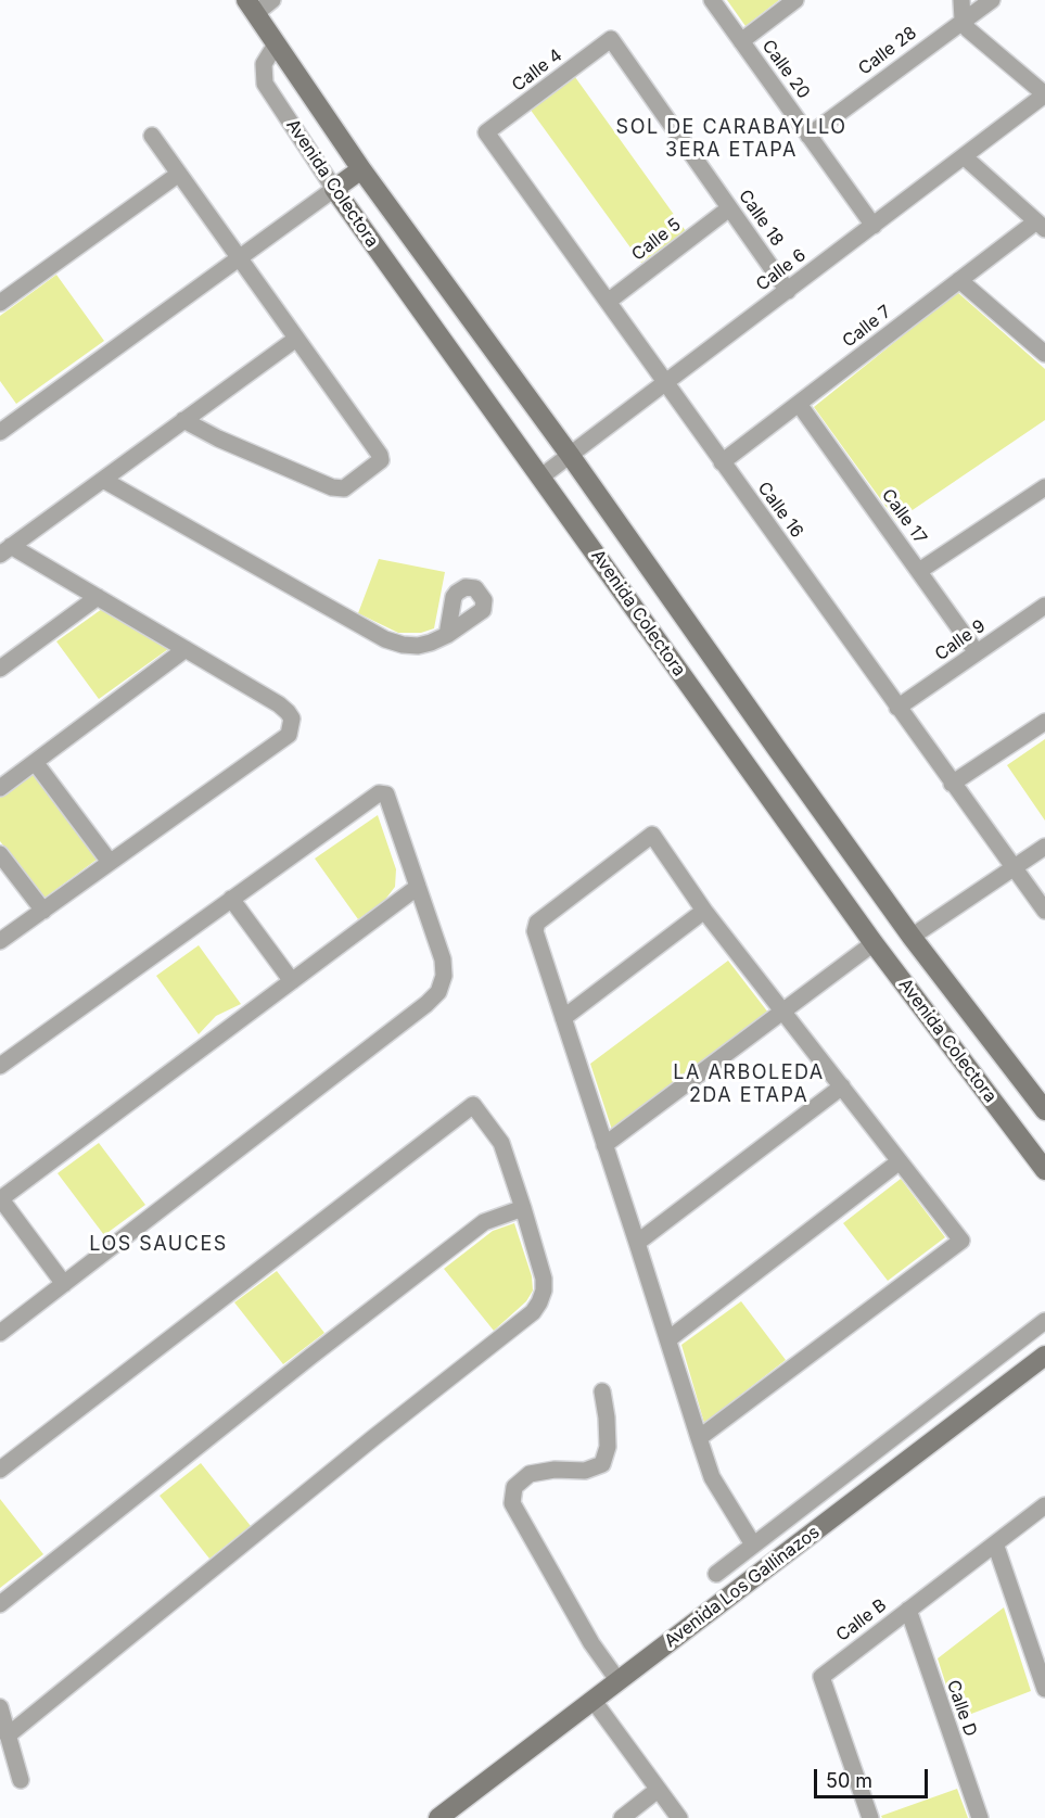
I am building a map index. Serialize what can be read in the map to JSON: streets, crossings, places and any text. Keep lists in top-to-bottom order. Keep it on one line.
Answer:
{"streets":{"street":["Calle 28","Calle 20","Calle 4","Avenida Colectora","Calle 18","Calle 5","Calle 6","Calle 7","Calle 16","Calle 17","Calle 9","Avenida Los Gallinazos","Calle B","Calle D"]},"crossings":[["Calle 28","Calle 20"],["Calle 20","Calle 6"],["Calle 4","Calle 18"],["Calle 4","Calle 16"],["Avenida Colectora","Calle 6"],["Calle 18","Calle 5"],["Calle 18","Calle 6"],["Calle 5","Calle 16"],["Calle 6","Calle 16"],["Calle 7","Calle 16"],["Calle 7","Calle 17"],["Calle 16","Calle 9"],["Calle 17","Calle 9"],["Calle B","Calle D"]],"districts":["SOL DE CARABAYLLO 3ERA ETAPA","LA ARBOLEDA 2DA ETAPA","LOS SAUCES"],"scale_bar":"50 m"}
